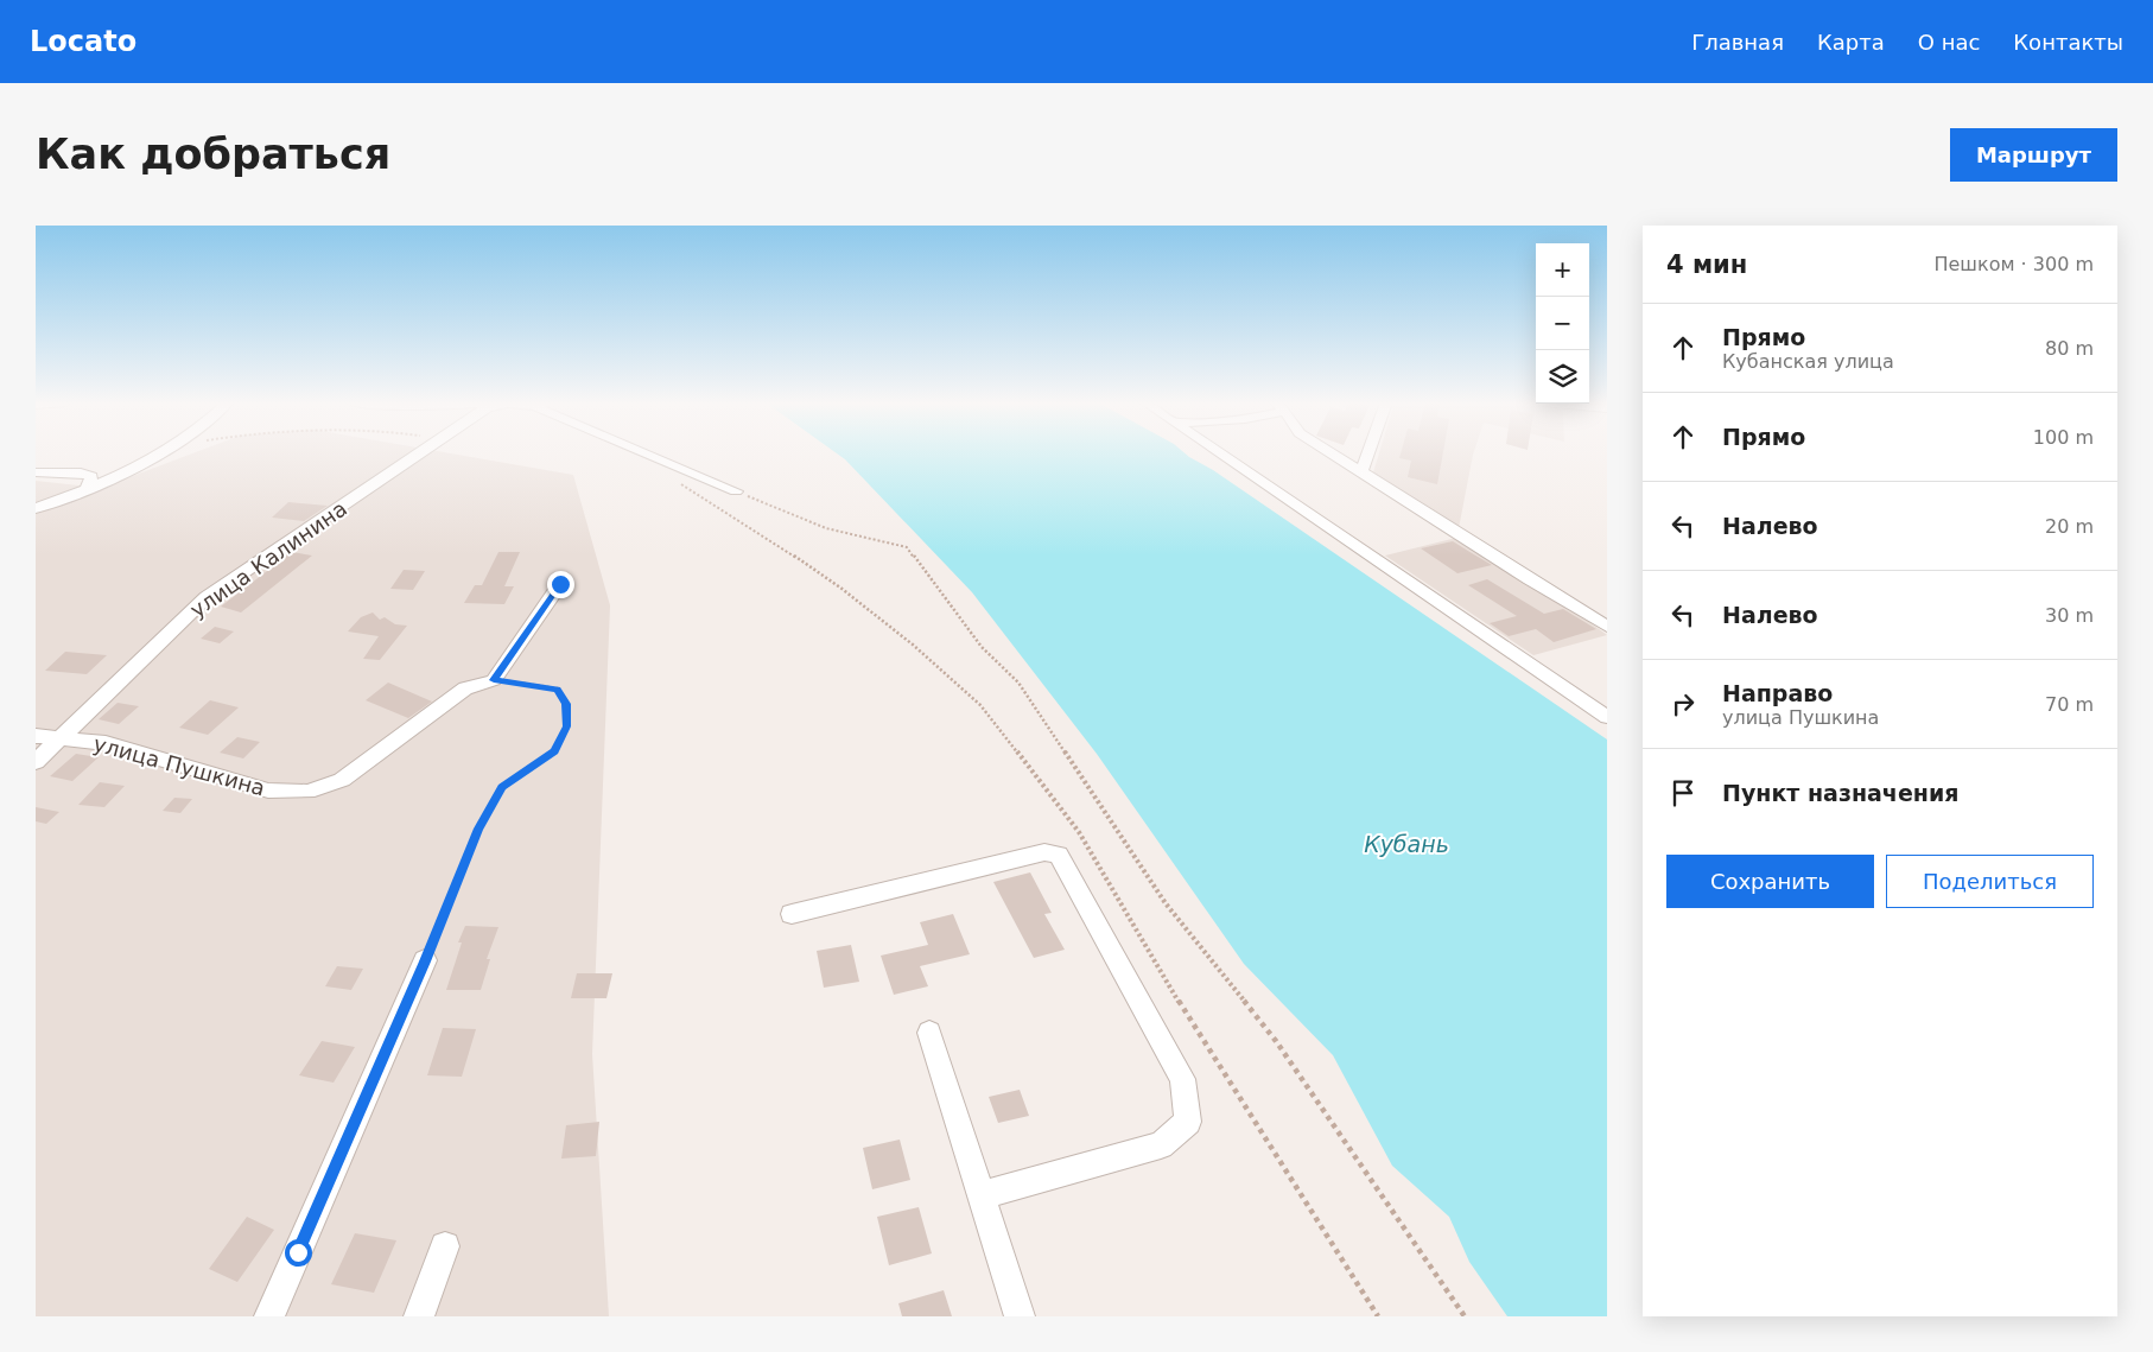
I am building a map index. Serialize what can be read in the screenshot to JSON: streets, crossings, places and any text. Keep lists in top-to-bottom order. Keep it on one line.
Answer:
{"streets":{"street":["улица Калинина","улица Пушкина"]},"crossings":[["улица Калинина","улица Пушкина"]],"water":["Кубань"],"page":{"header":"Locato","nav":["Главная","Карта","О нас","Контакты"],"buttons":["Маршрут",["Сохранить","Поделиться"]],"title":"Как добраться","heading":["4 мин","Пешком · 300 m"],"map_buttons":["+","−"],"list":[["Прямо","Кубанская улица","80 m"],["Прямо","100 m"],["Налево","20 m"],["Налево","30 m"],["Направо","улица Пушкина","70 m"],"Пункт назначения"]}}
